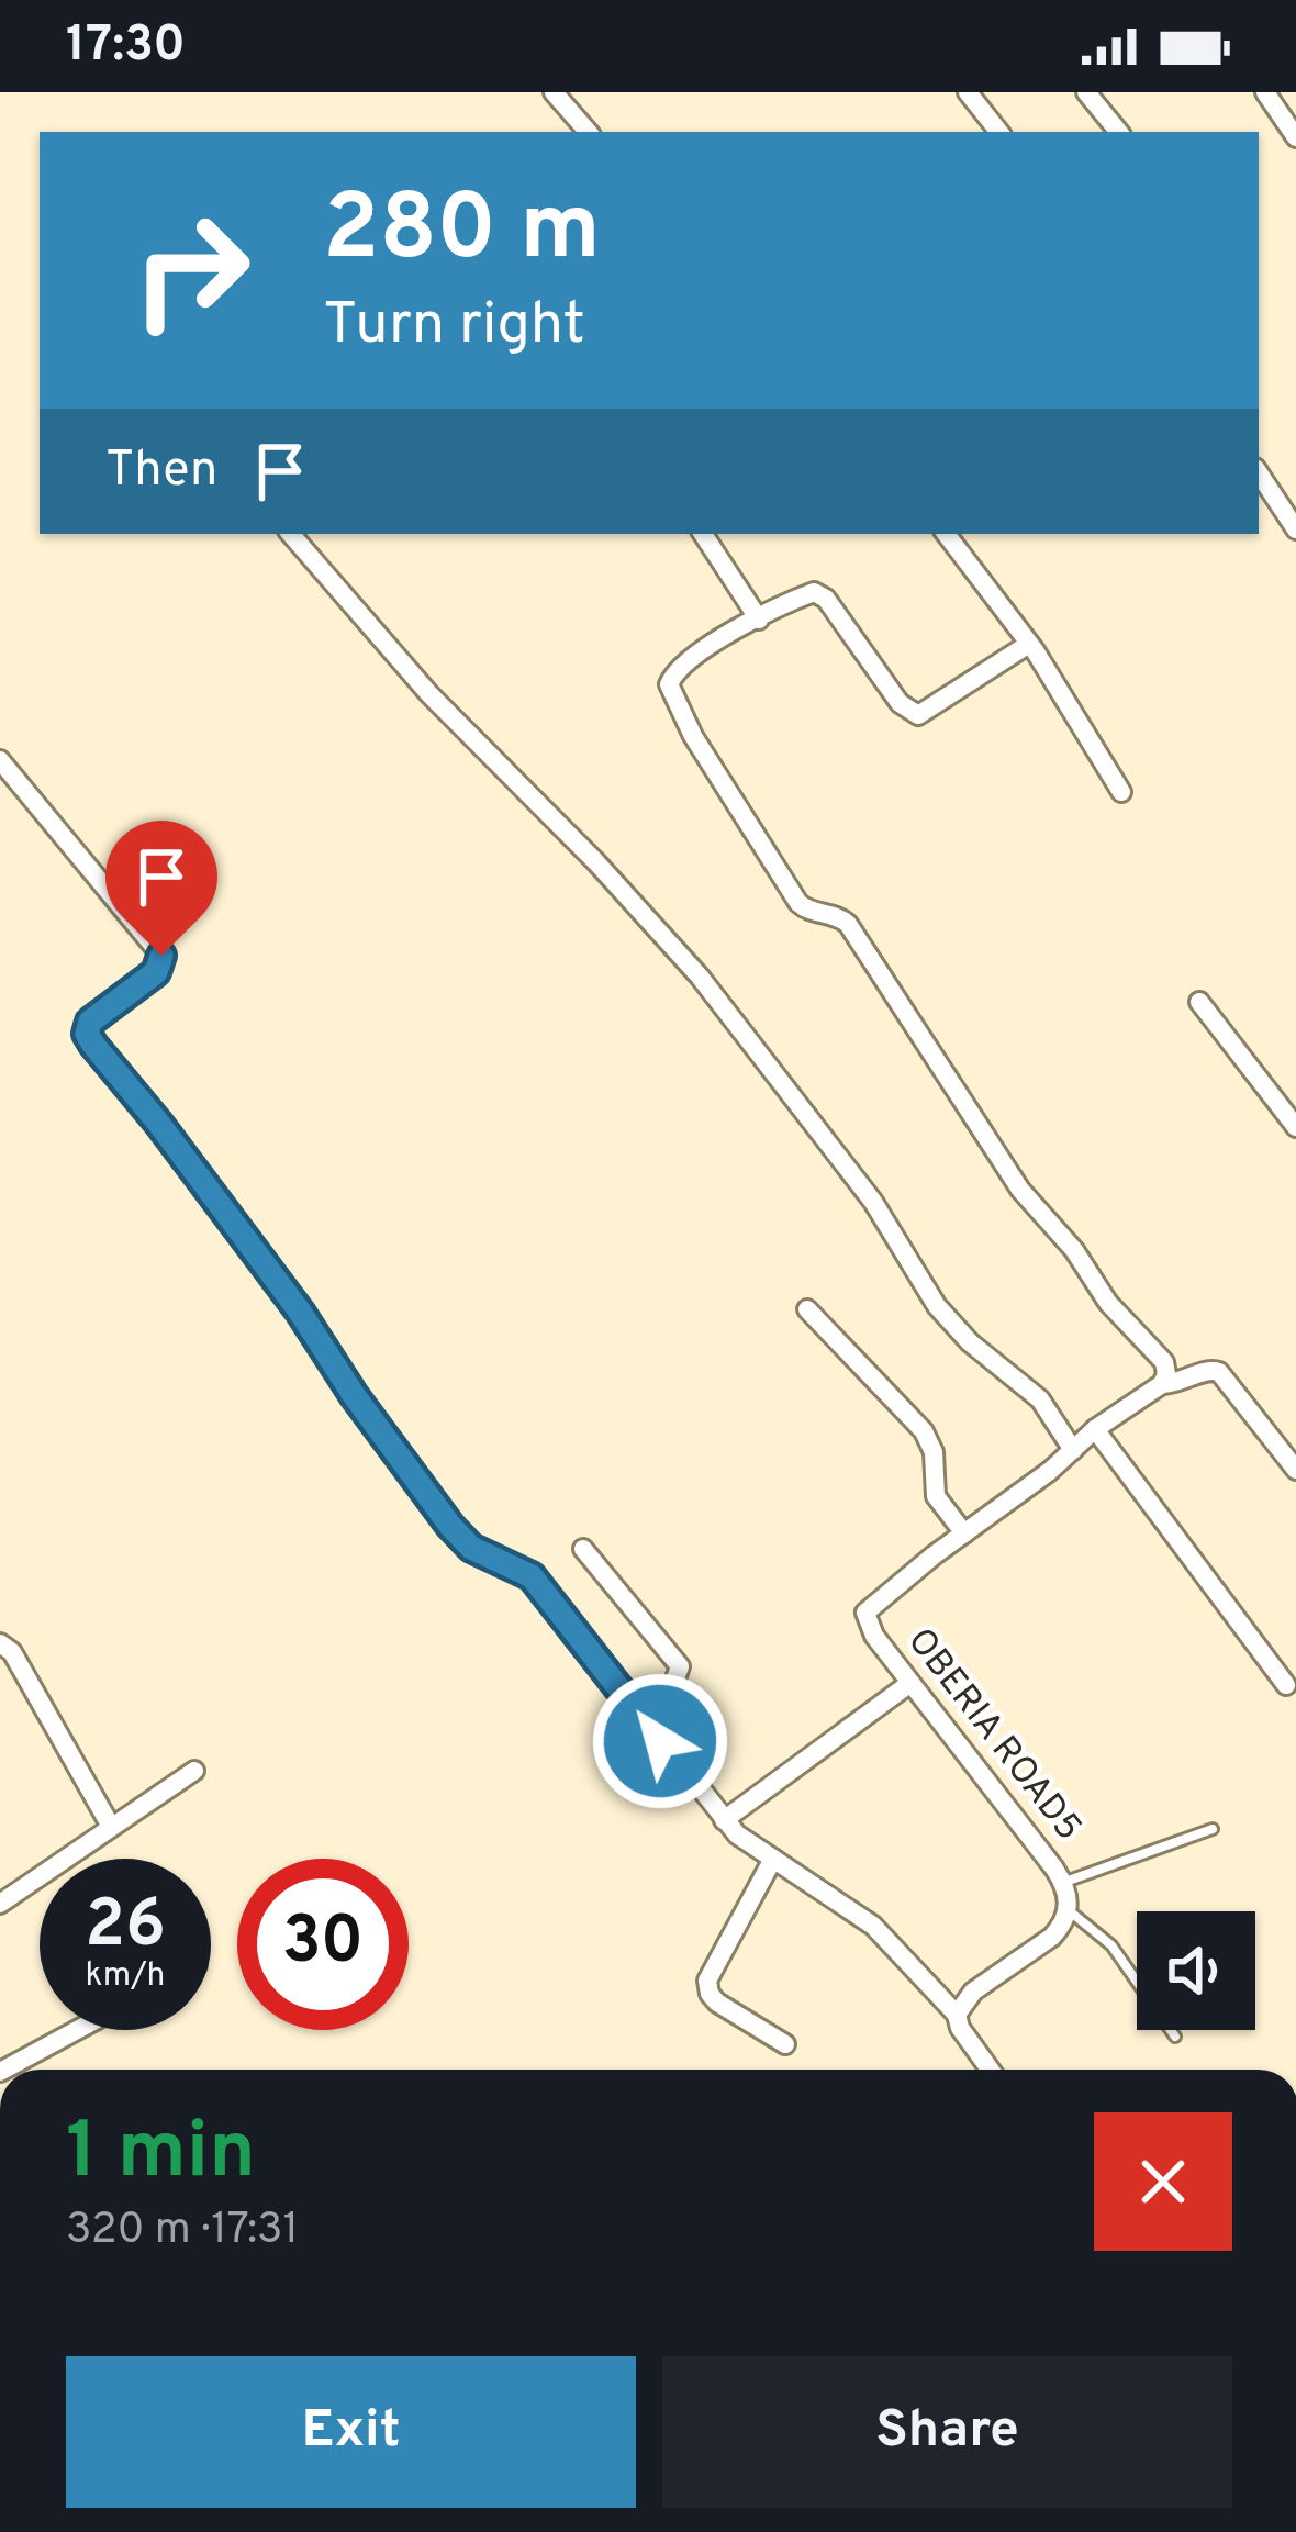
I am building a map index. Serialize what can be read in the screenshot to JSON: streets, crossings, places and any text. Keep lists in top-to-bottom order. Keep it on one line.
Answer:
{"streets":{"street":["OBERIA ROAD5"]},"page":{"status":"17:30","turn":["280 m","Turn right"],"then":"Then","speed":"26 km/h","limit":"30","heading":["1 min","320 m · 17:31"],"buttons":["Exit","Share"]}}
